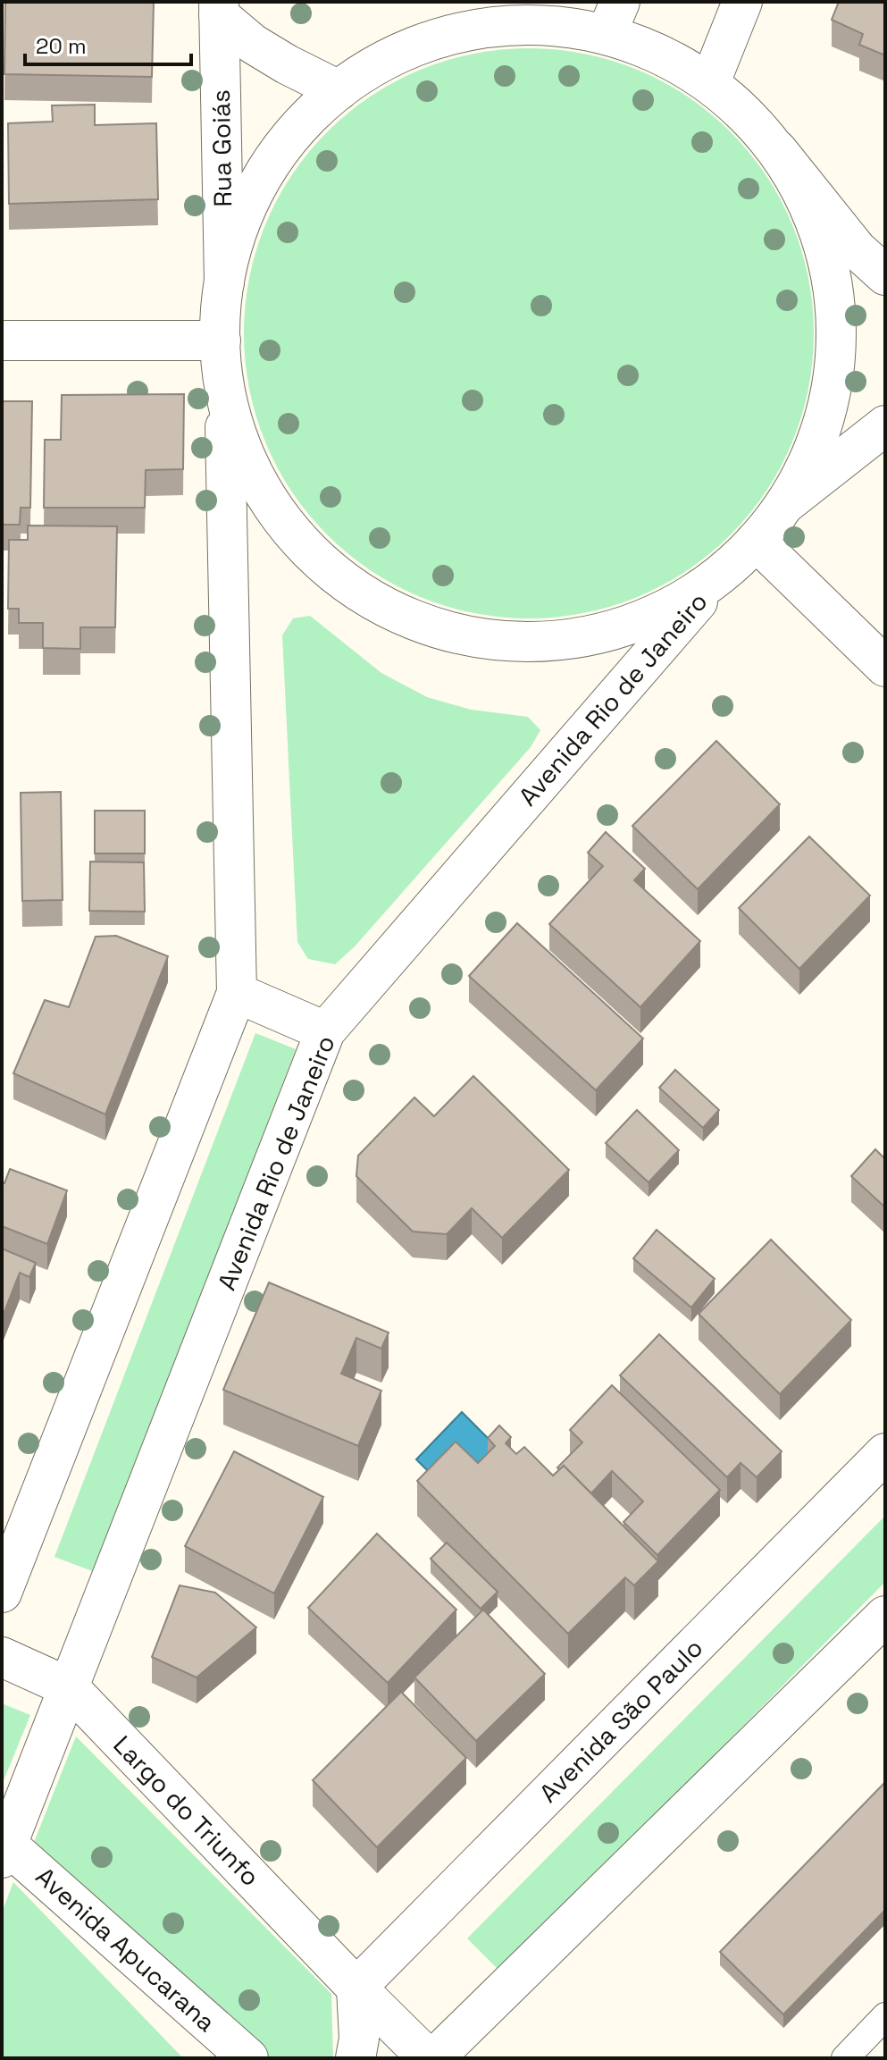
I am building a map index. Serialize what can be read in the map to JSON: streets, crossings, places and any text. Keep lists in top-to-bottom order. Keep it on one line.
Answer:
{"streets":{"street":["Rua Goiás","Avenida Rio de Janeiro","Avenida São Paulo","Largo do Triunfo","Avenida Apucarana"]},"crossings":[["Avenida Rio de Janeiro","Largo do Triunfo"],["Avenida Rio de Janeiro","Avenida Apucarana"],["Avenida São Paulo","Largo do Triunfo"]],"scale_bar":"20 m"}
